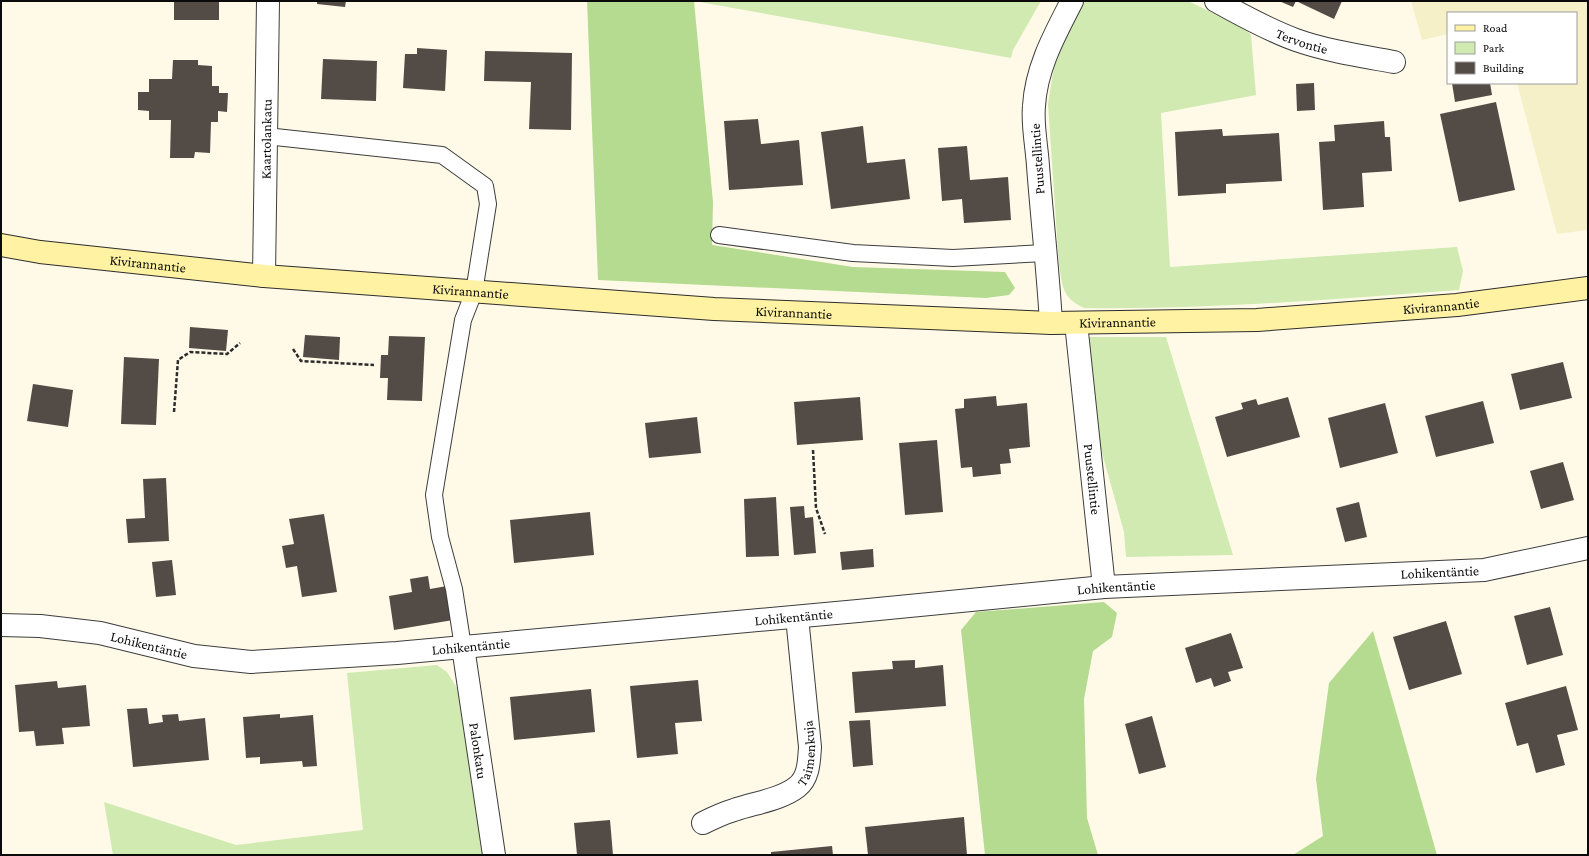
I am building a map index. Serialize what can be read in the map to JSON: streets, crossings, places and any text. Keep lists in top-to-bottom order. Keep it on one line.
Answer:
{"streets":{"street":["Tervontie","Kaartolankatu","Puustellintie","Kivirannantie","Lohikentäntie","Palonkatu","Taimenkuja"]},"crossings":[["Kaartolankatu","Kivirannantie"],["Puustellintie","Kivirannantie"],["Puustellintie","Lohikentäntie"],["Lohikentäntie","Palonkatu"],["Lohikentäntie","Taimenkuja"]],"legend":["Road","Park","Building"]}
